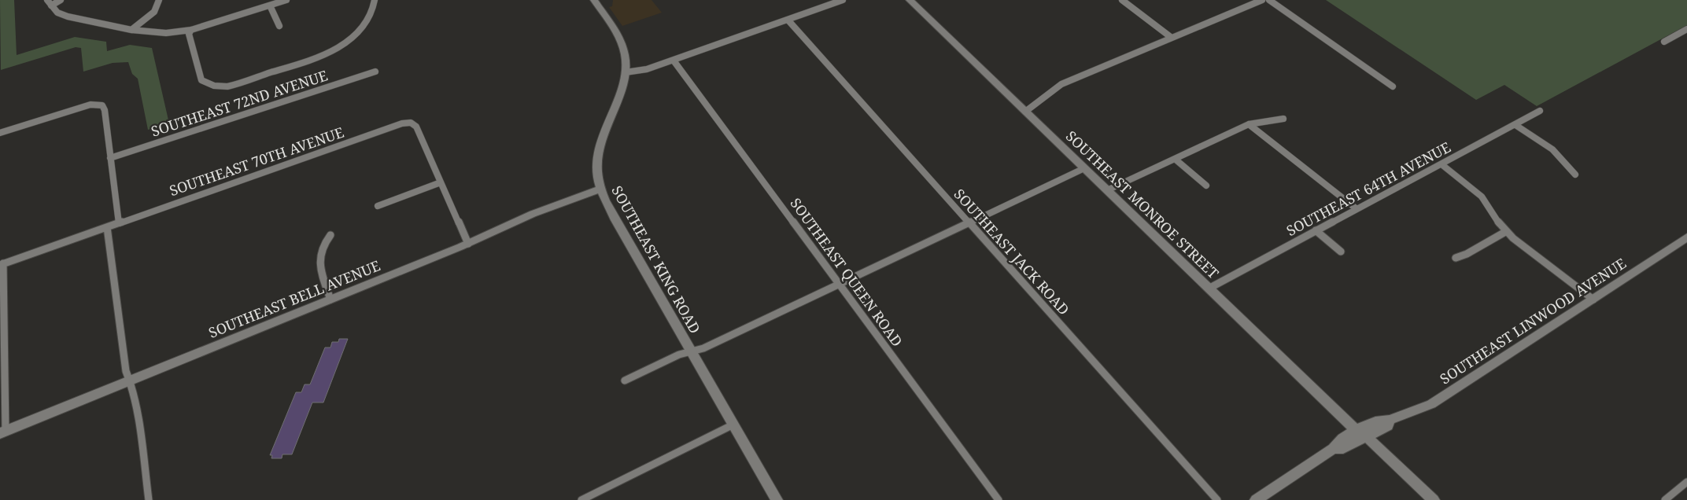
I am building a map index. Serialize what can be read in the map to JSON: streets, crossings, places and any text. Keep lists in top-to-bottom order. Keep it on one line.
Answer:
{"streets":{"main road":["SOUTHEAST MONROE STREET","SOUTHEAST KING ROAD","SOUTHEAST BELL AVENUE","SOUTHEAST LINWOOD AVENUE"],"street":["SOUTHEAST 72ND AVENUE","SOUTHEAST 70TH AVENUE","SOUTHEAST 64TH AVENUE","SOUTHEAST JACK ROAD","SOUTHEAST QUEEN ROAD"]},"crossings":[["SOUTHEAST 64TH AVENUE","SOUTHEAST MONROE STREET"],["SOUTHEAST MONROE STREET","SOUTHEAST LINWOOD AVENUE"],["SOUTHEAST KING ROAD","SOUTHEAST BELL AVENUE"]]}
